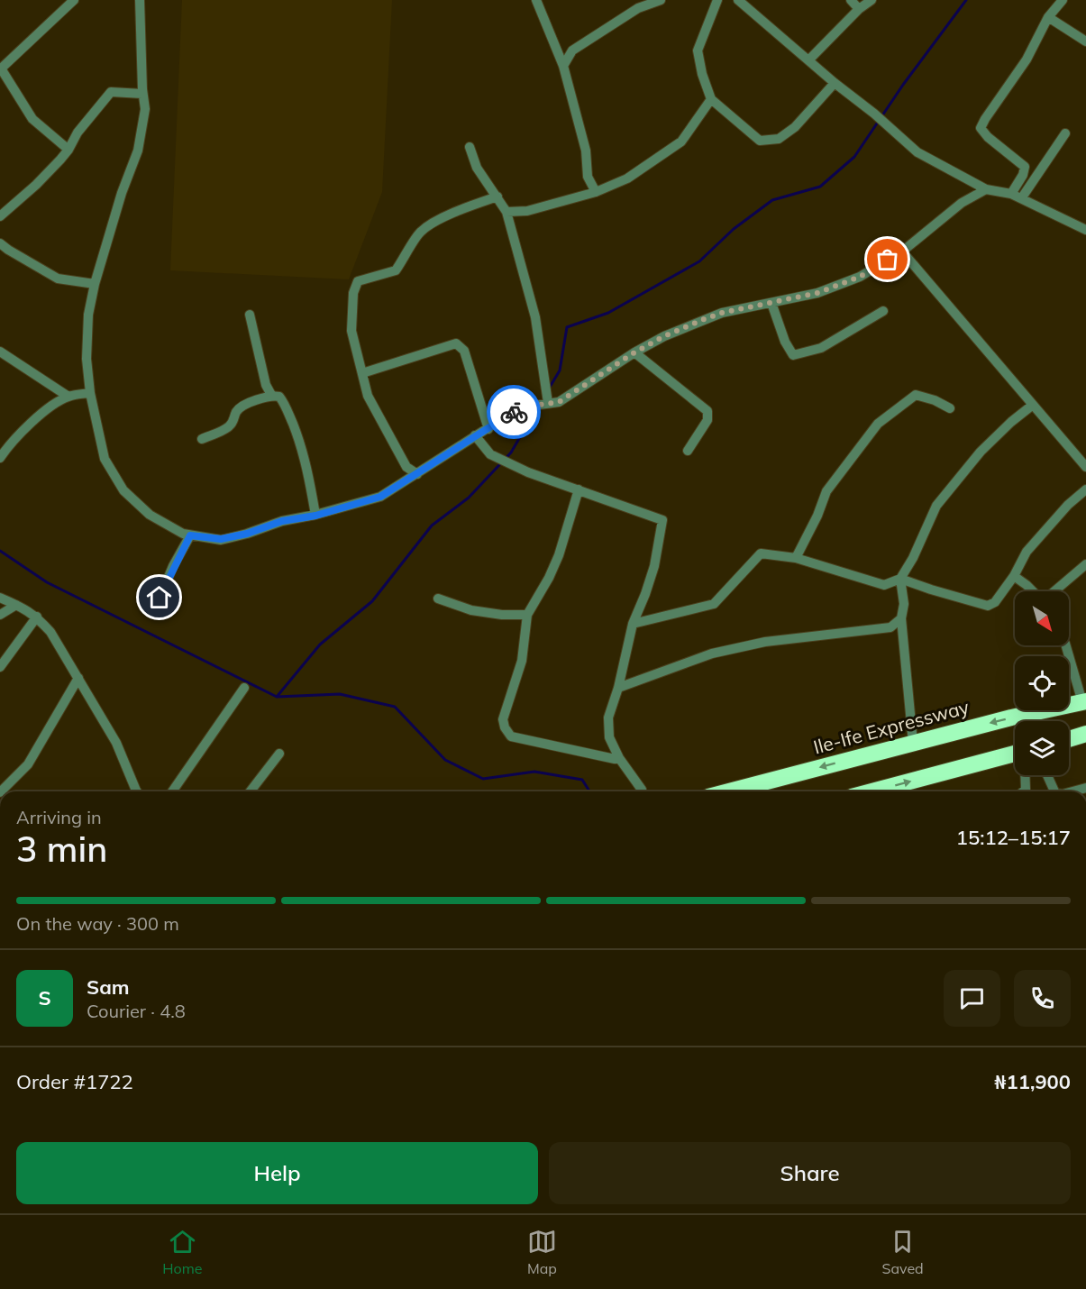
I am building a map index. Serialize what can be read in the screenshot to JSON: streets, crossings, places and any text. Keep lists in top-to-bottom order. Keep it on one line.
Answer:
{"streets":{"highway":["Ile-Ife Expressway"]},"north":"bottom right","page":{"heading":["3 min","Arriving in","15:12–15:17"],"panel":["Sam","Courier · 4.8","Order #1722","₦11,900"],"bar":"On the way · 300 m","round":"S","buttons":["Help","Share"],"tabs":["Home","Map","Saved"]}}
